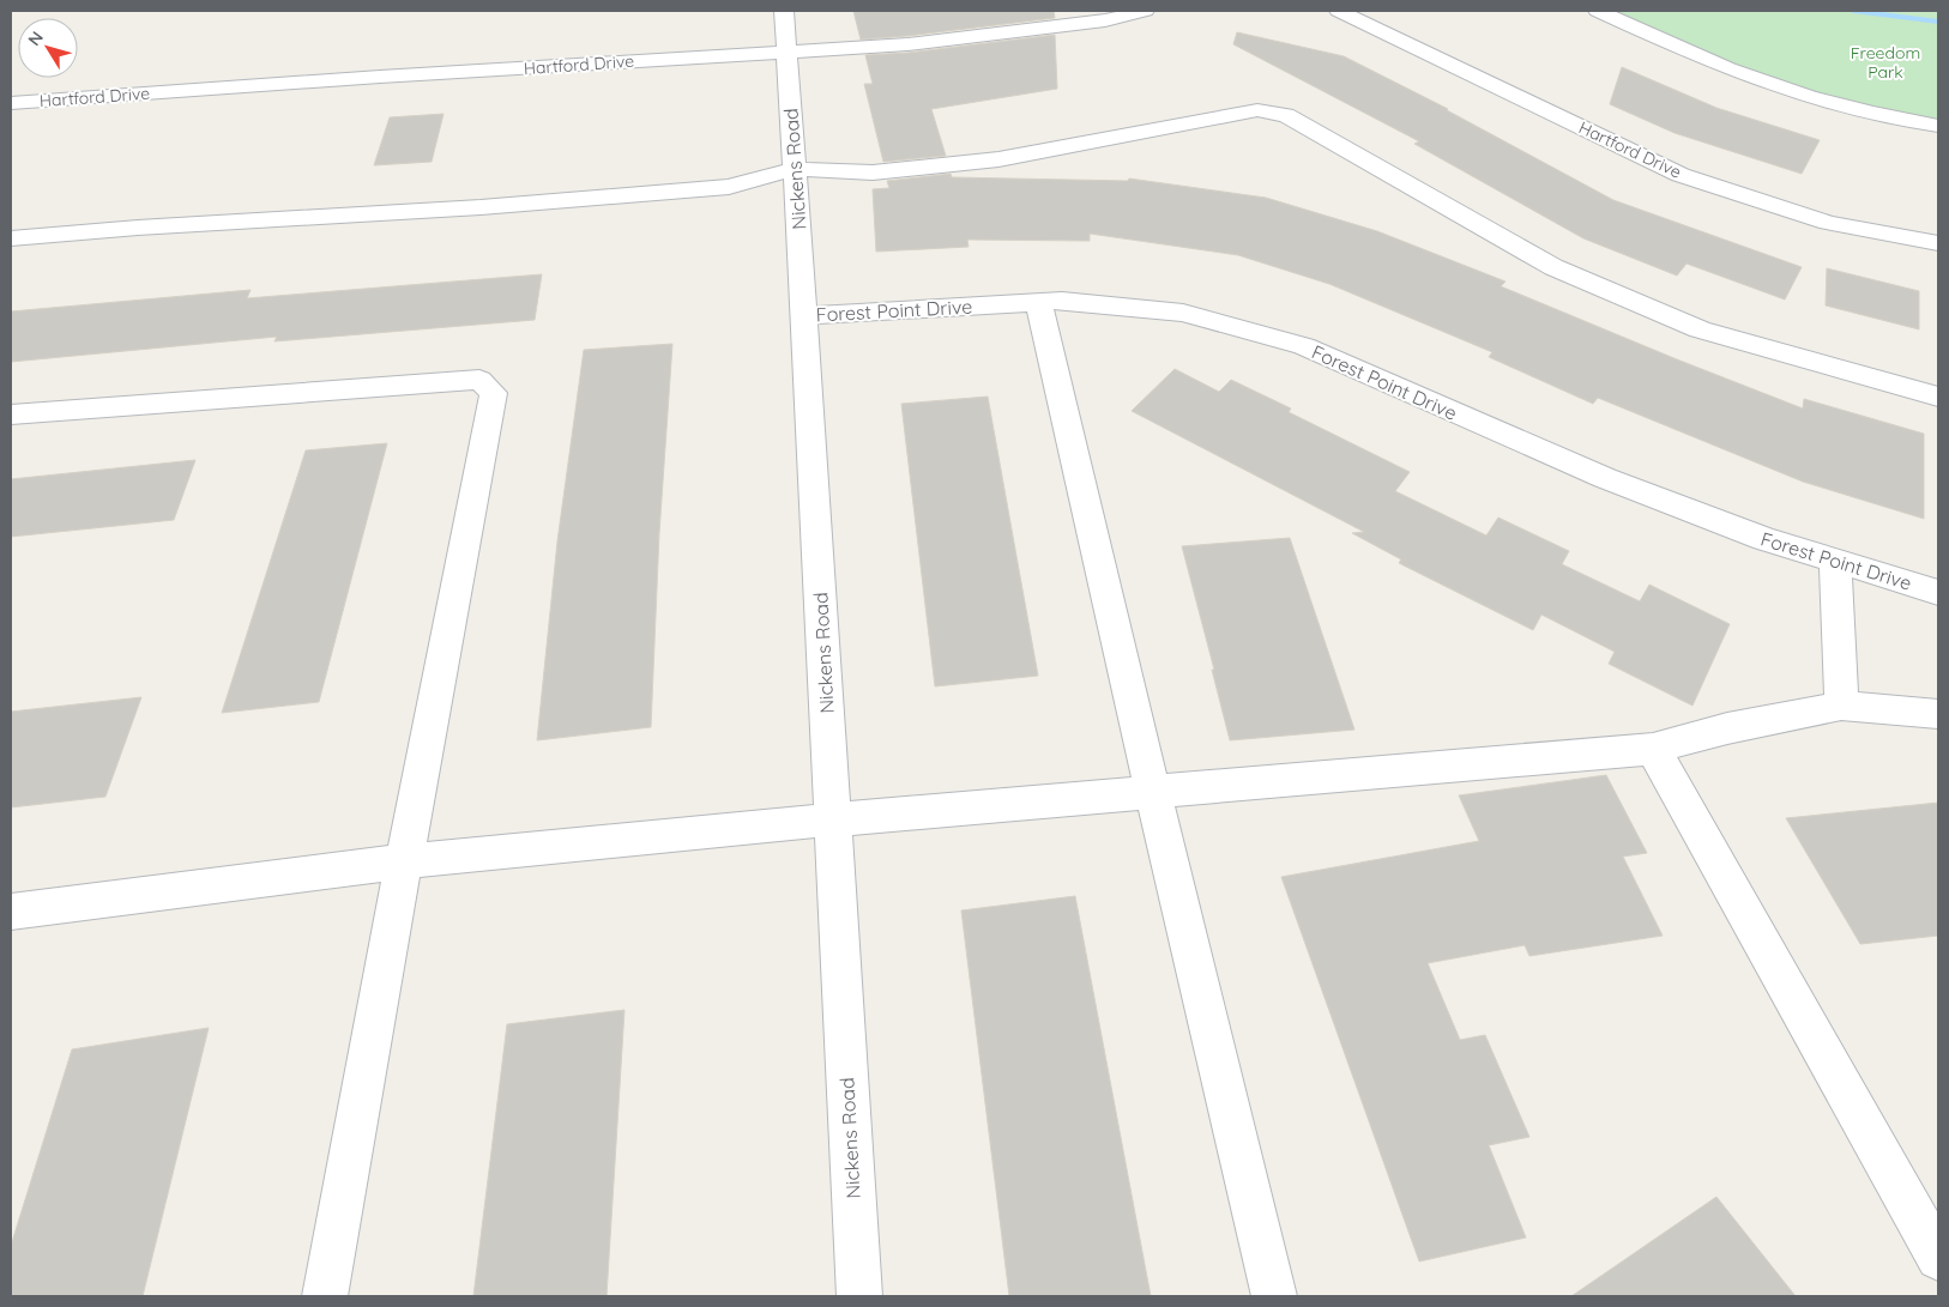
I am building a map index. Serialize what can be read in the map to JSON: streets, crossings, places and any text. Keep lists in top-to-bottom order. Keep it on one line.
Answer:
{"streets":{"street":["Hartford Drive","Nickens Road","Forest Point Drive"]},"crossings":[["Hartford Drive","Nickens Road"],["Nickens Road","Forest Point Drive"]],"parks":["Freedom Park"],"north":"top left"}
